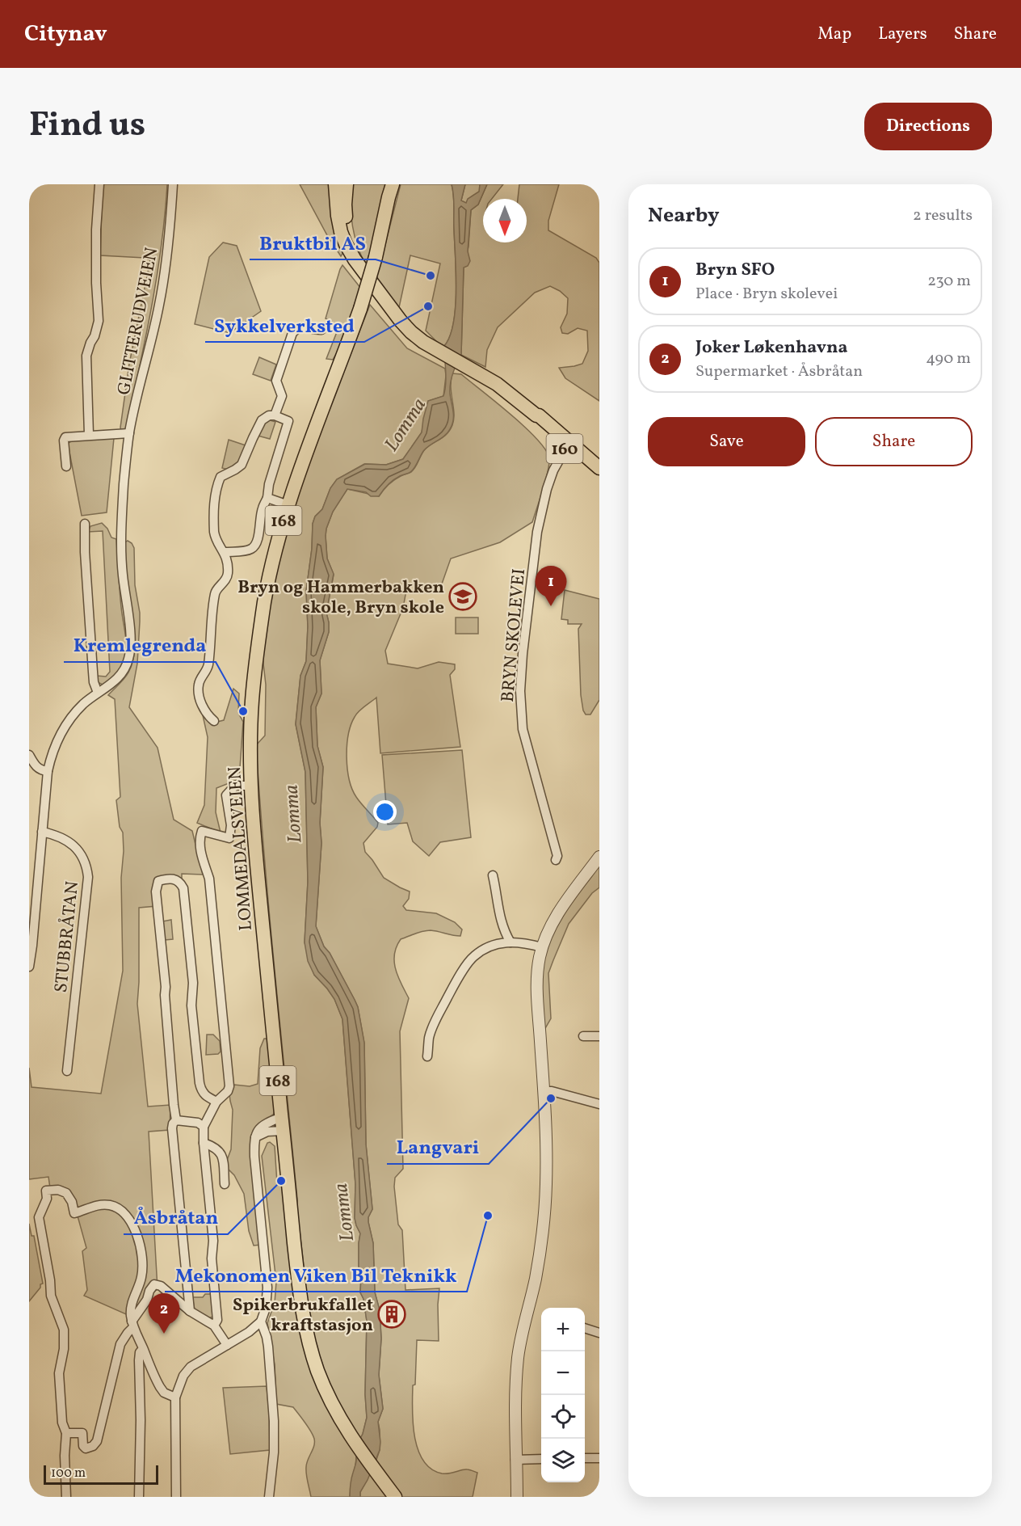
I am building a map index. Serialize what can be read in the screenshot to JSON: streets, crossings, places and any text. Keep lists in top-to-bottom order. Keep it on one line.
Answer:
{"streets":{"main road":["160","168","LOMMEDALSVEIEN"],"street":["GLITTERUDVEIEN","BRYN SKOLEVEI","STUBBRÅTAN"]},"crossings":[["GLITTERUDVEIEN","STUBBRÅTAN"],["160","BRYN SKOLEVEI"]],"water":["Lomma"],"places":{"other":["Bruktbil AS","Sykkelverksted","Kremlegrenda","Langvari","Åsbråtan","Mekonomen Viken Bil Teknikk"],"school or university":["Bryn og Hammerbakken skole, Bryn skole"],"building":["Spikerbrukfallet kraftstasjon"]},"scale_bar":"100 m","north":"bottom","page":{"header":"Citynav","nav":["Map","Layers","Share"],"title":"Find us","buttons":["Directions",["Save","Share"]],"heading":["Nearby","2 results"],"list":[{"mark":"1","name":"Bryn SFO","note":"Place · Bryn skolevei","value":"230 m"},{"mark":"2","name":"Joker Løkenhavna","note":"Supermarket · Åsbråtan","value":"490 m"}],"pins":["1","2"],"map_buttons":["+","−"],"scale":"100 m"}}
